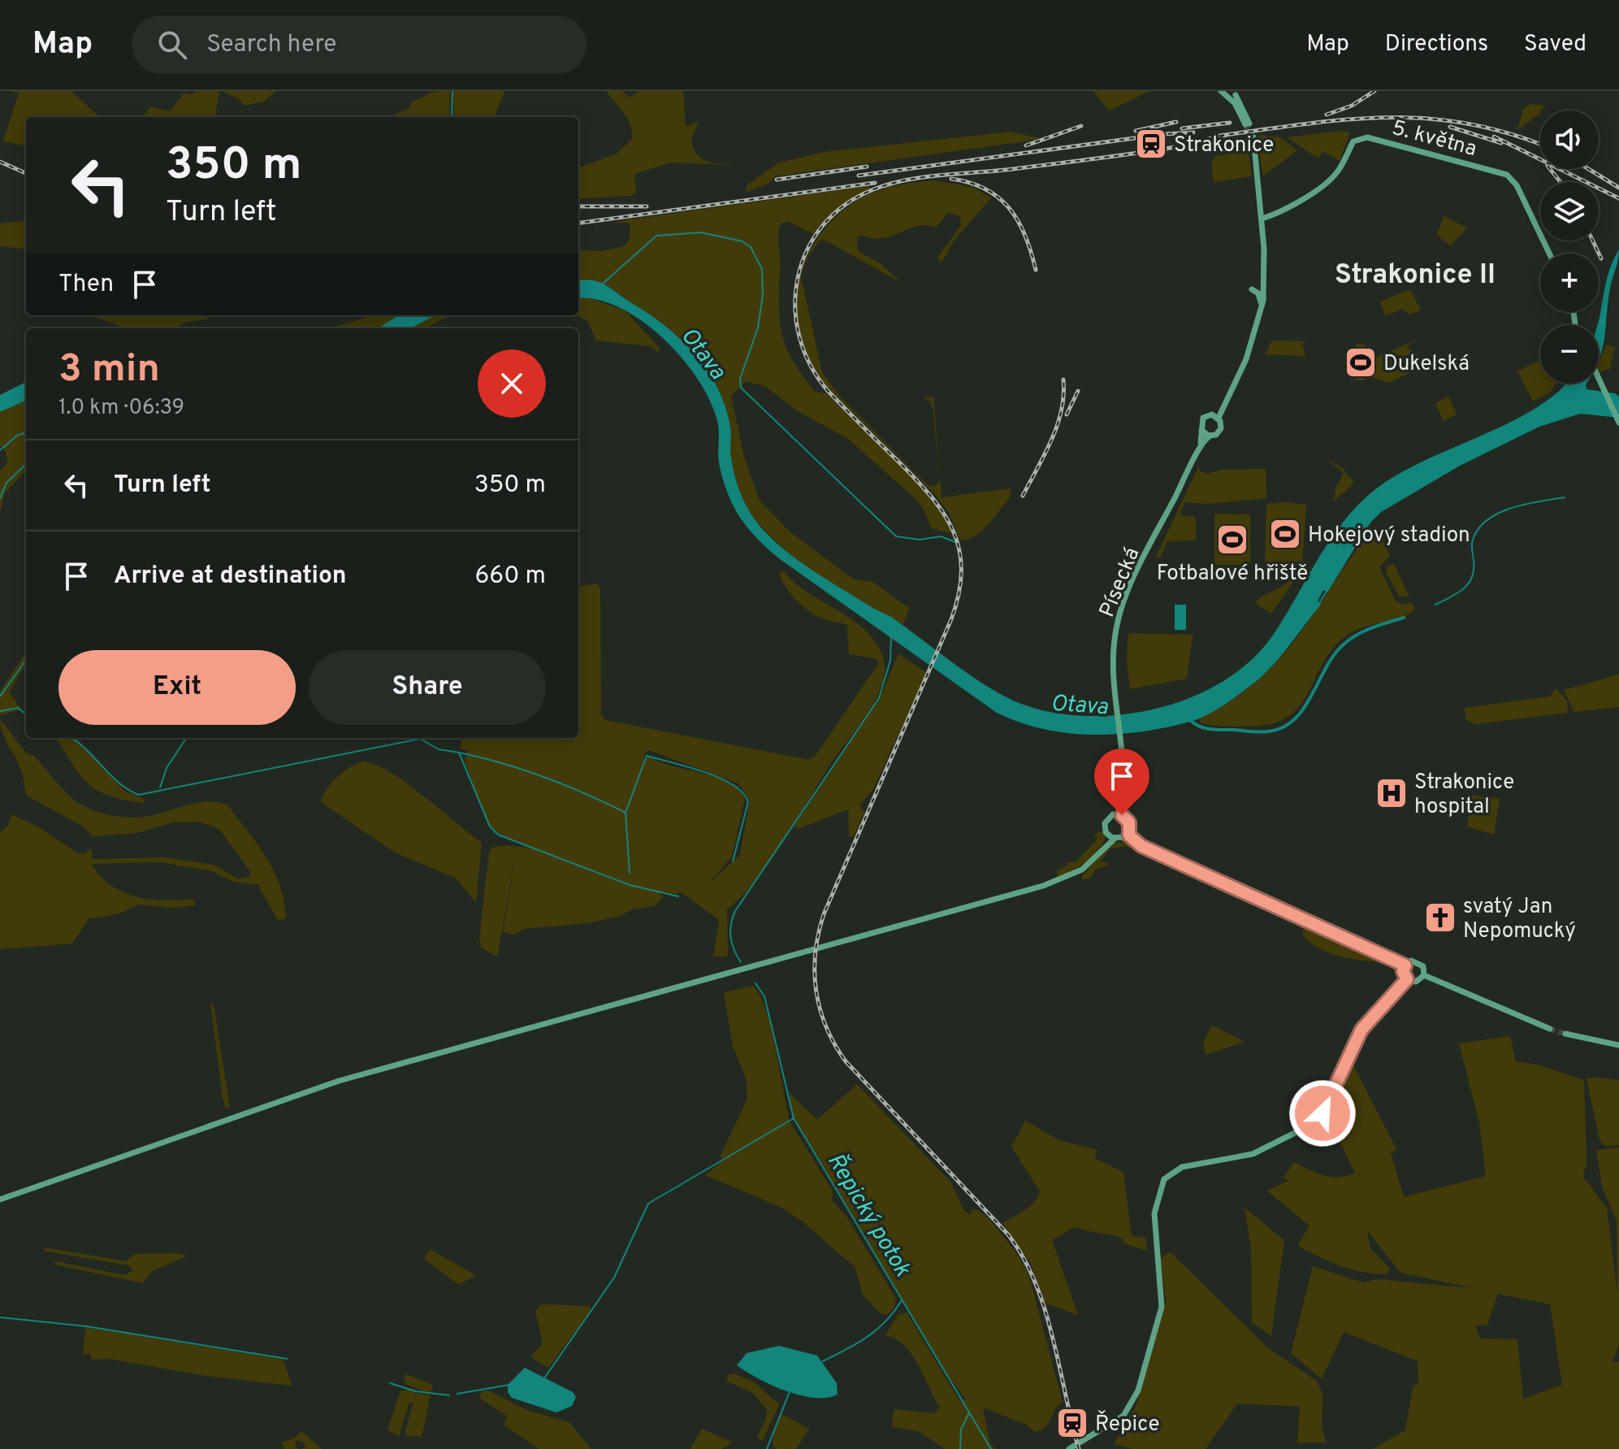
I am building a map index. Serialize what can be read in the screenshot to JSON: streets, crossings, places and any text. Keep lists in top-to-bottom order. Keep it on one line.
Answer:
{"streets":{"main road":["5. května","Písecká"]},"districts":["Strakonice II"],"water":["Otava","Řepický potok"],"places":{"station":["Strakonice","Řepice"],"sports":["Dukelská","Hokejový stadion","Fotbalové hřiště"],"hospital":["Strakonice hospital"],"church":["svatý Jan Nepomucký"]},"page":{"header":"Map","search":"Search here","nav":["Map","Directions","Saved"],"map_buttons":["+","−"],"turn":["350 m","Turn left"],"then":"Then","heading":["3 min","1.0 km · 06:39"],"list":[{"name":"Turn left","value":"350 m"},{"name":"Arrive at destination","value":"660 m"}],"buttons":["Exit","Share"]}}
